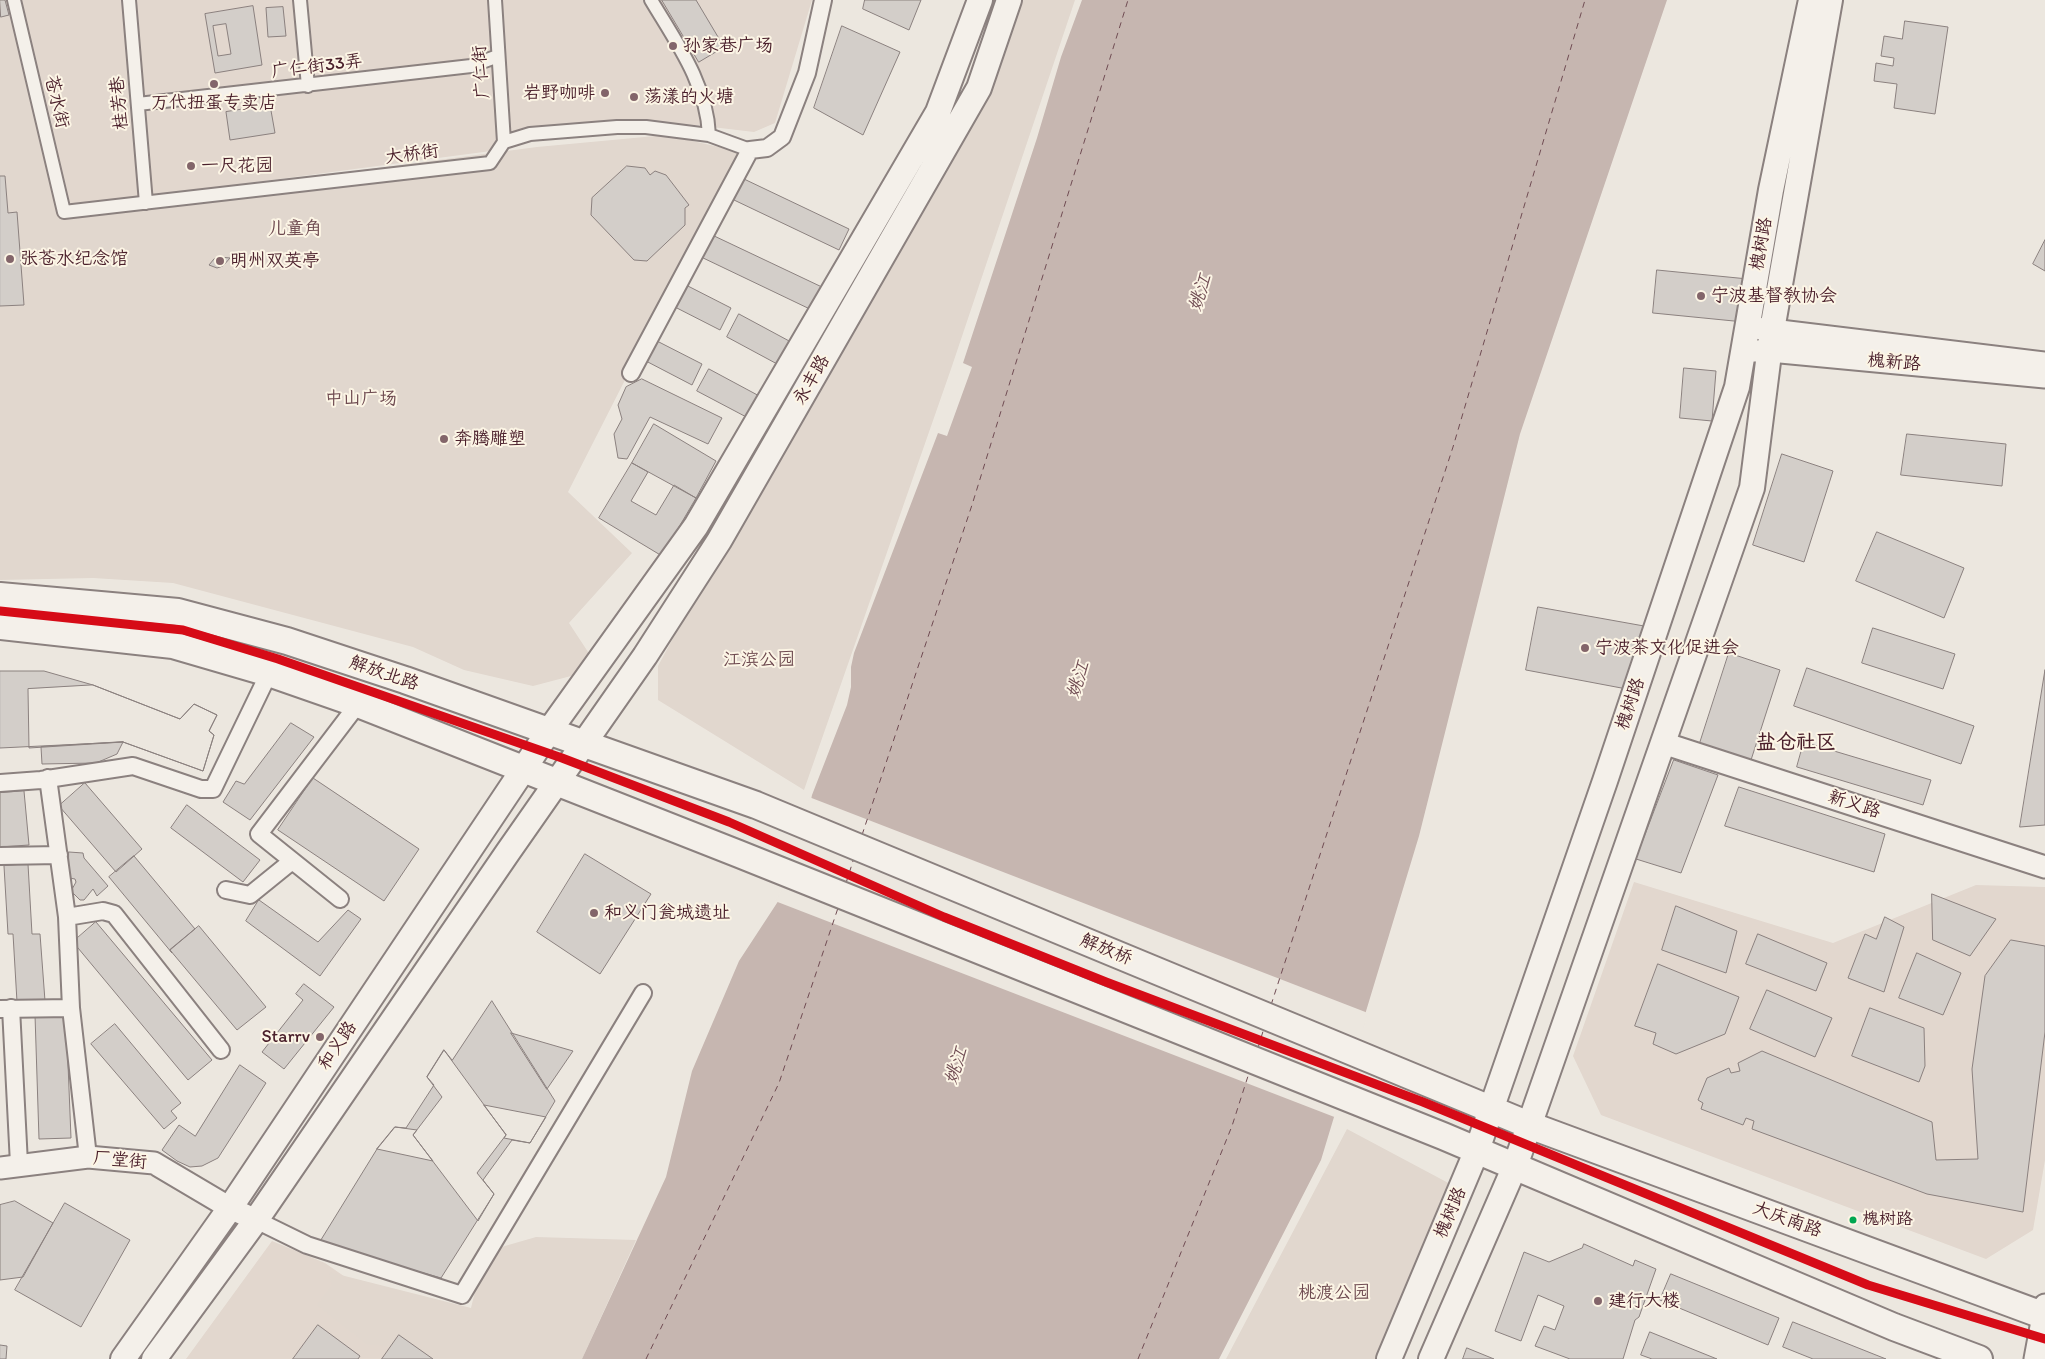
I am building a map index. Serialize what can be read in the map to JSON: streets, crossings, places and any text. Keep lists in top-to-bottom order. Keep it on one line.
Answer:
{"streets":{"main road":["槐树路","永丰路","解放北路","解放桥","和义路","大庆南路"],"street":["广仁街33弄","广仁街","苍水街","桂芳巷","大桥街","槐新路","新义路","厂堂街"]},"crossings":[["广仁街33弄","广仁街"],["广仁街33弄","桂芳巷"],["广仁街","大桥街"],["苍水街","大桥街"],["桂芳巷","大桥街"],["槐树路","槐新路"],["槐树路","解放北路"],["槐树路","新义路"],["槐树路","解放桥"],["槐树路","大庆南路"],["永丰路","解放北路"],["永丰路","和义路"],["解放北路","解放桥"],["解放北路","和义路"],["解放桥","大庆南路"],["和义路","厂堂街"]],"districts":["盐仓社区"],"water":["姚江"],"parks":["儿童角","中山广场","江滨公园","桃渡公园"],"places":["孙家巷广场","万代扭蛋专卖店","岩野咖啡","荡漾的火塘","一尺花园","张苍水纪念馆","明州双英亭","宁波基督教协会","奔腾雕塑","宁波茶文化促进会","和义门瓮城遗址","Starrv","槐树路","建行大楼"]}
